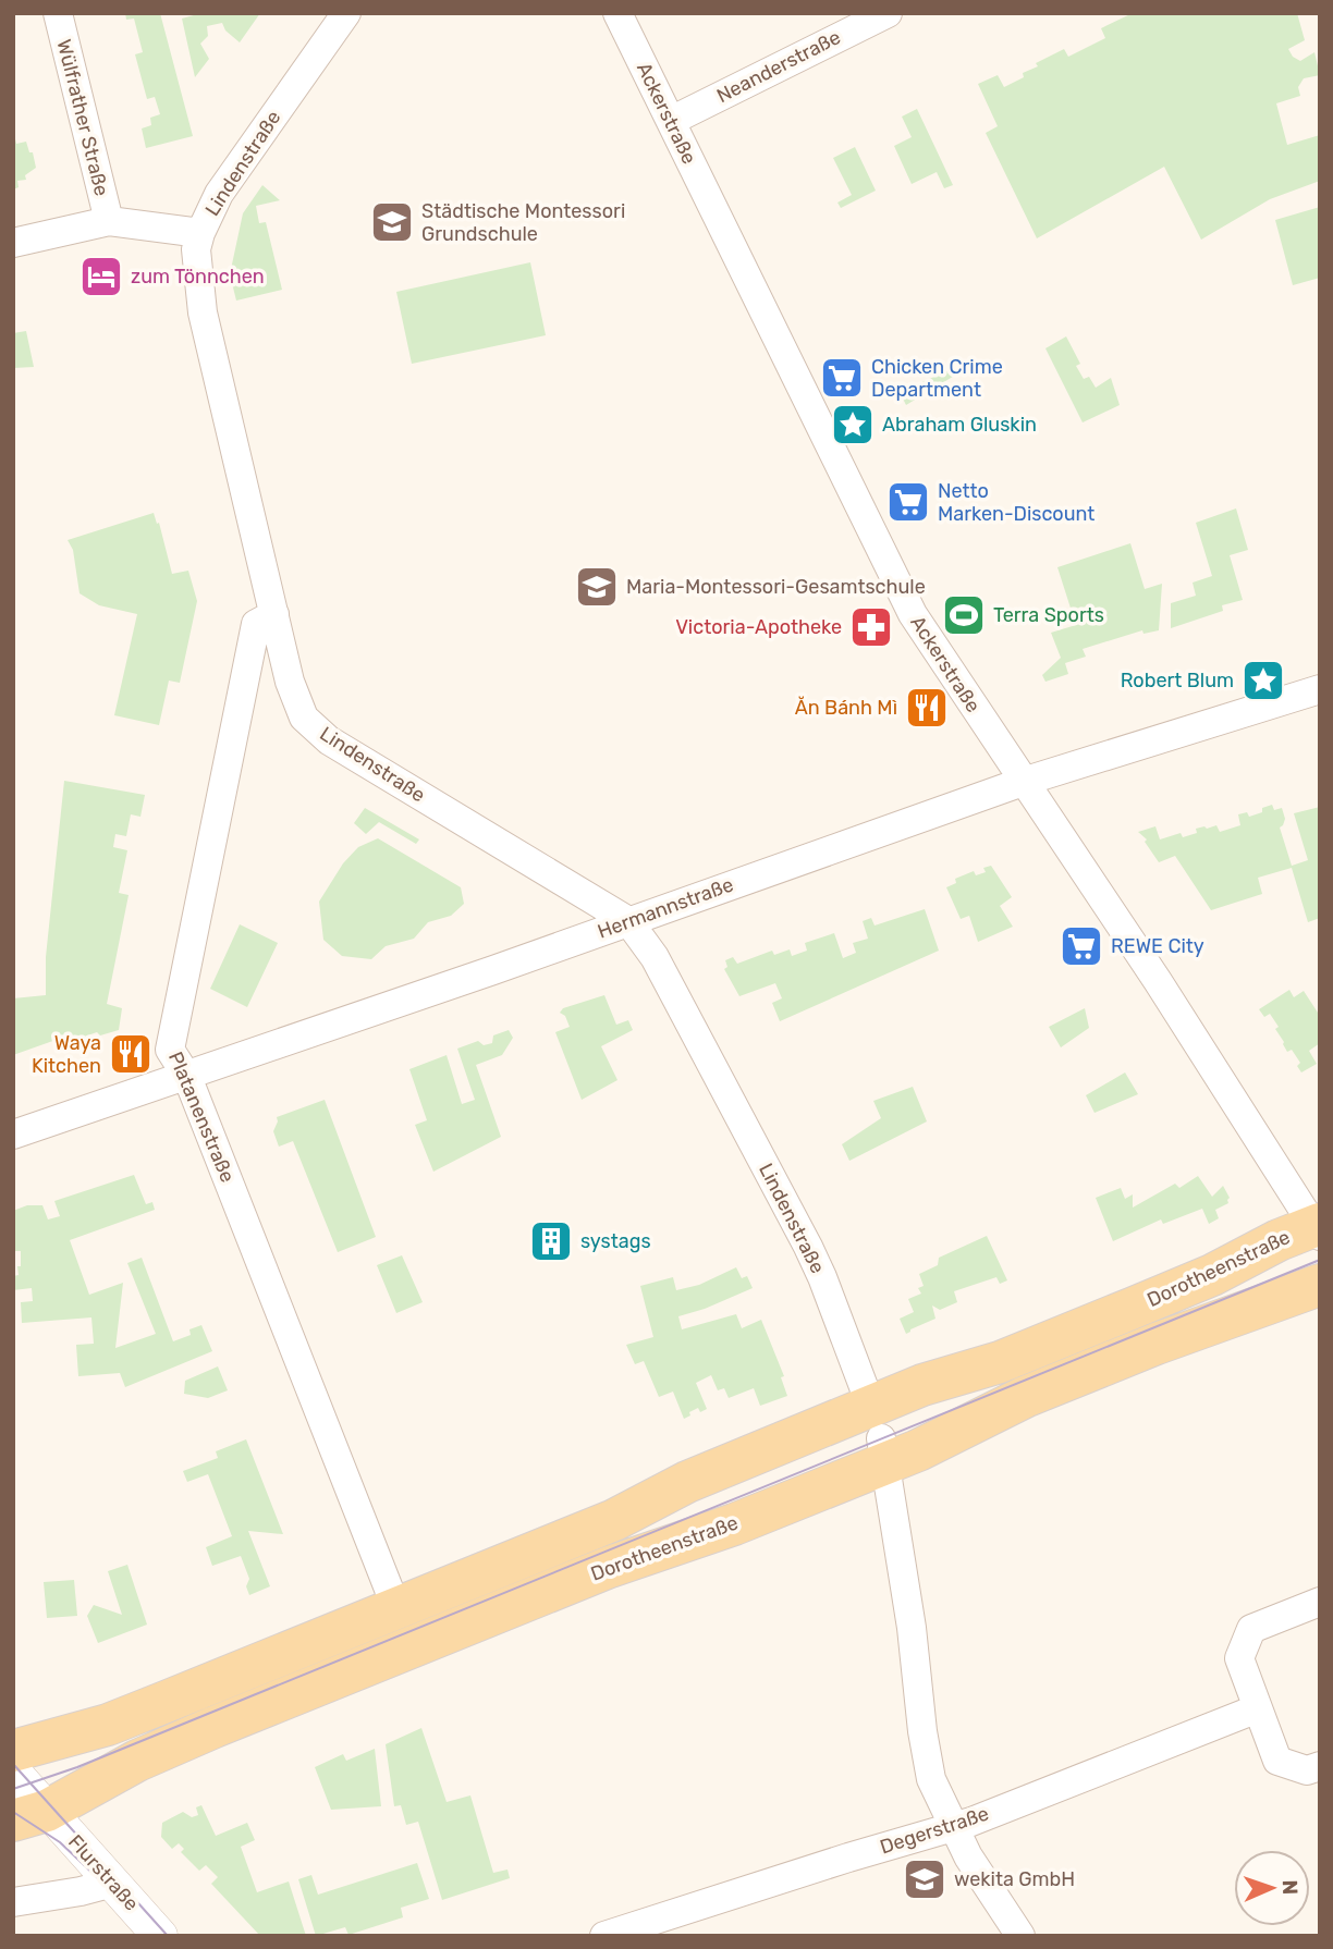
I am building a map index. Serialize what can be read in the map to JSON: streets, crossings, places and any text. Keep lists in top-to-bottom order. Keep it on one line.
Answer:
{"streets":{"main road":["Dorotheenstraße"],"street":["Neanderstraße","Ackerstraße","Wülfrather Straße","Lindenstraße","Hermannstraße","Platanenstraße","Degerstraße","Flurstraße"]},"crossings":[["Neanderstraße","Ackerstraße"],["Ackerstraße","Hermannstraße"],["Ackerstraße","Dorotheenstraße"],["Lindenstraße","Hermannstraße"],["Lindenstraße","Platanenstraße"],["Lindenstraße","Dorotheenstraße"],["Lindenstraße","Degerstraße"],["Hermannstraße","Platanenstraße"],["Platanenstraße","Dorotheenstraße"],["Dorotheenstraße","Flurstraße"]],"places":{"school or university":["Städtische Montessori Grundschule","Maria-Montessori-Gesamtschule","wekita GmbH"],"hotel":["zum Tönnchen"],"supermarket":["Chicken Crime Department","Netto Marken-Discount","REWE City"],"place":["Abraham Gluskin","Robert Blum"],"sports":["Terra Sports"],"pharmacy":["Victoria-Apotheke"],"restaurant":["Ăn Bánh Mì","Waya Kitchen"],"building":["systags"]},"north":"right"}
